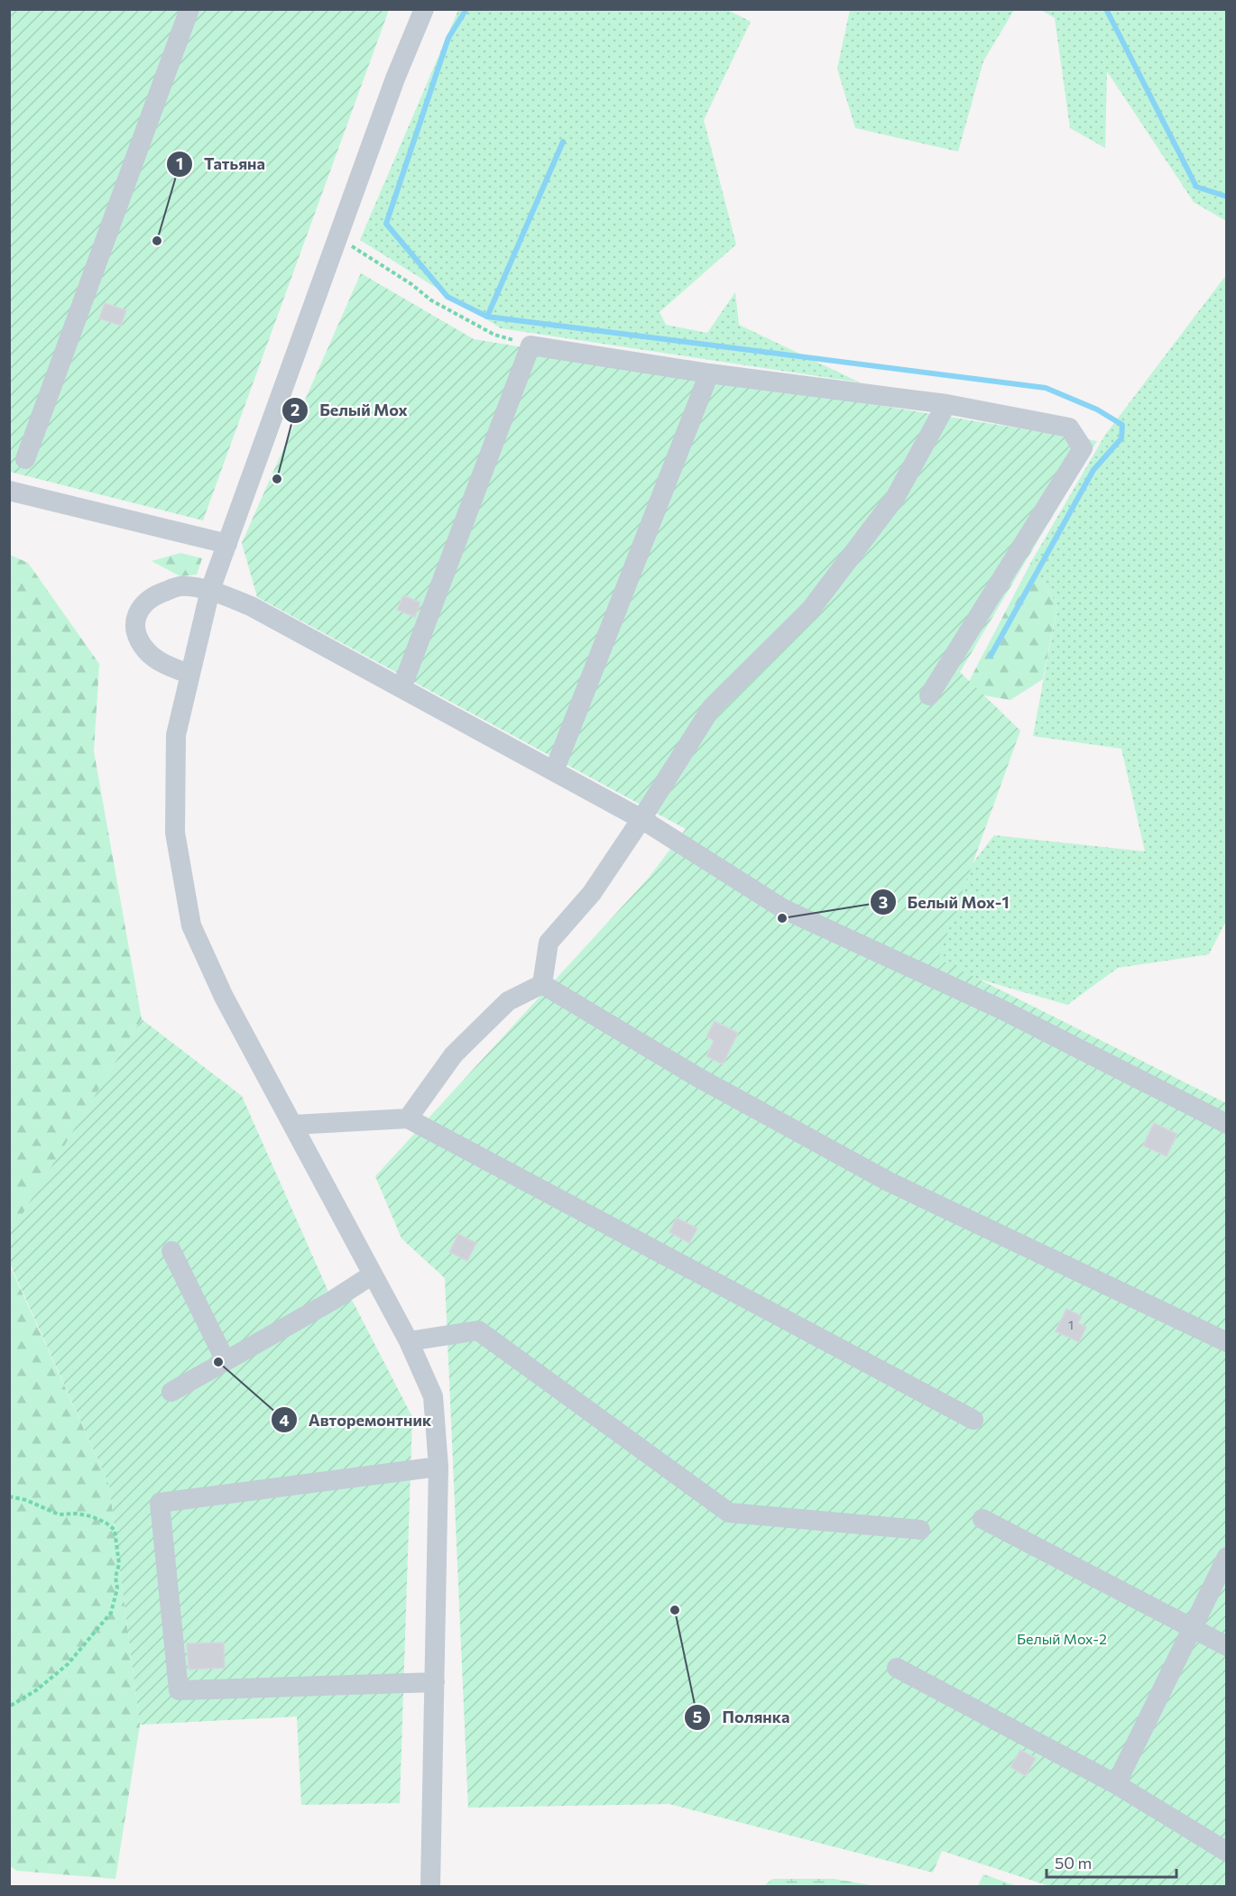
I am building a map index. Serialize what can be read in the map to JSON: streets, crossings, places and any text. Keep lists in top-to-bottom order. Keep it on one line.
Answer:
{"parks":["Белый Мох-2"],"places":["Татьяна","Белый Мох","Белый Мох-1","Авторемонтник","Полянка"],"house_numbers":["1"],"scale_bar":"50 m"}
